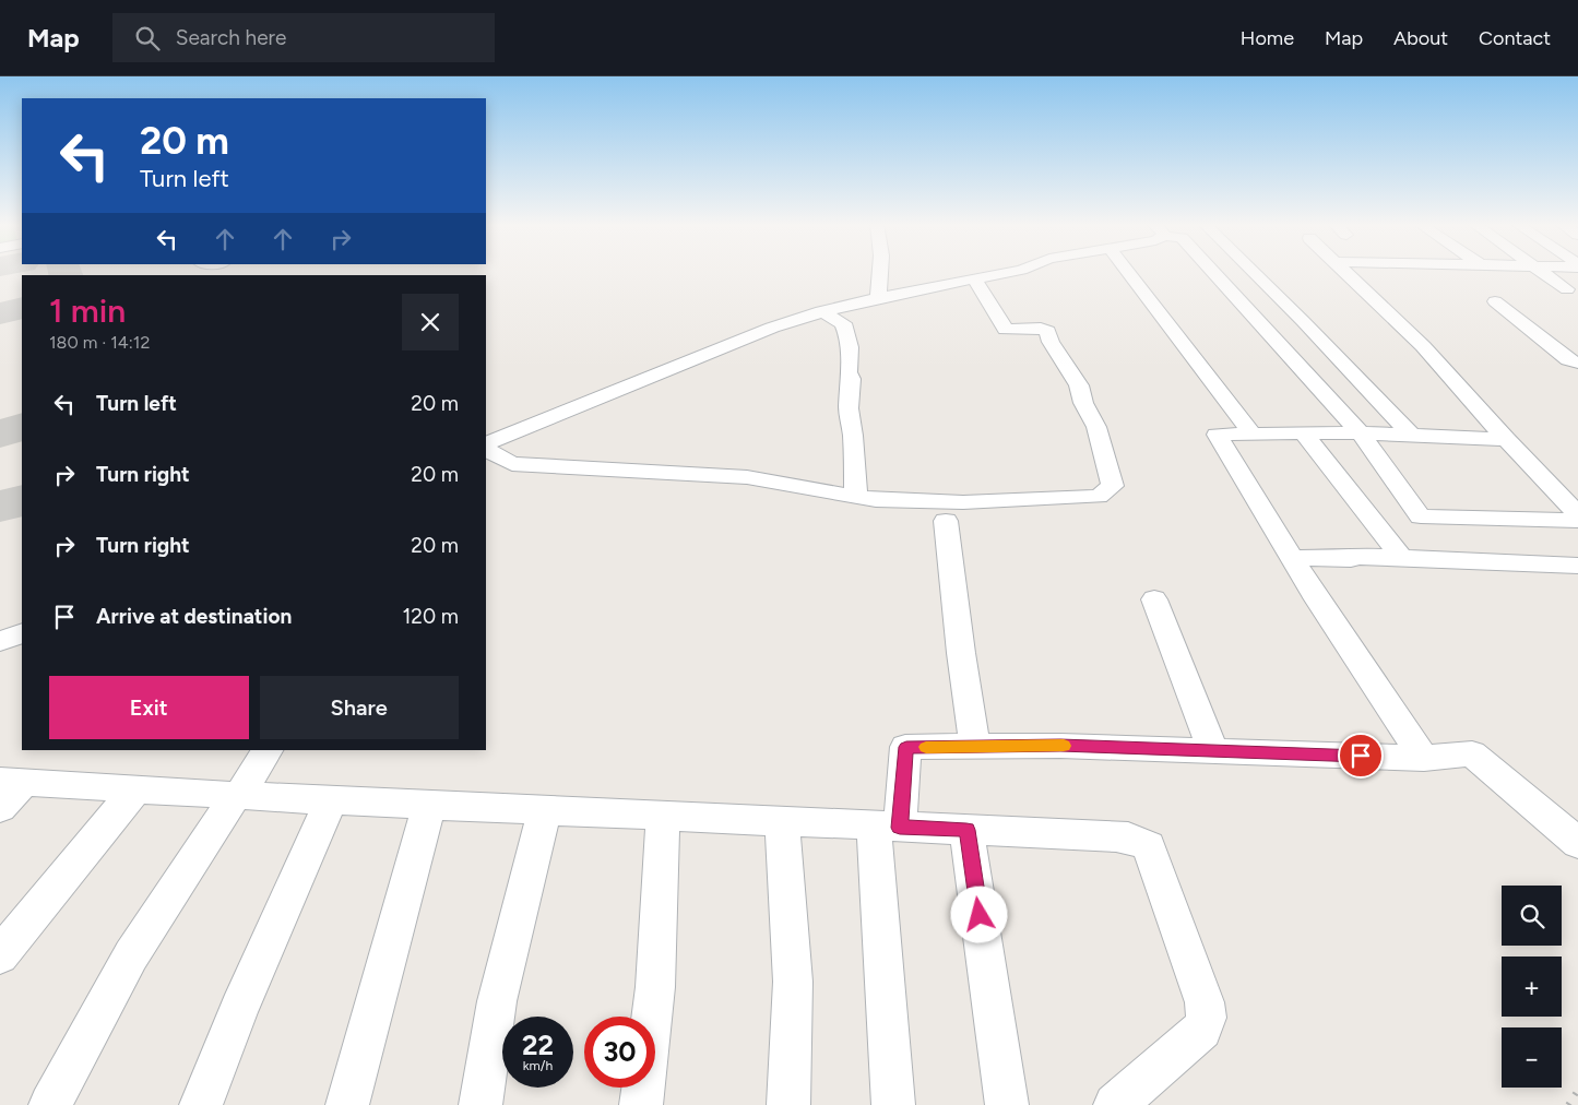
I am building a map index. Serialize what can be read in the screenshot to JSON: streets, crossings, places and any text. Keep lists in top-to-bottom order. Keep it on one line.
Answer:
{"page":{"header":"Map","search":"Search here","nav":["Home","Map","About","Contact"],"turn":["20 m","Turn left"],"heading":["1 min","180 m · 14:12"],"list":[{"name":"Turn left","value":"20 m"},{"name":"Turn right","value":"20 m"},{"name":"Turn right","value":"20 m"},{"name":"Arrive at destination","value":"120 m"}],"buttons":["Exit","Share"],"map_buttons":["+","−"],"speed":"22 km/h","limit":"30"}}
